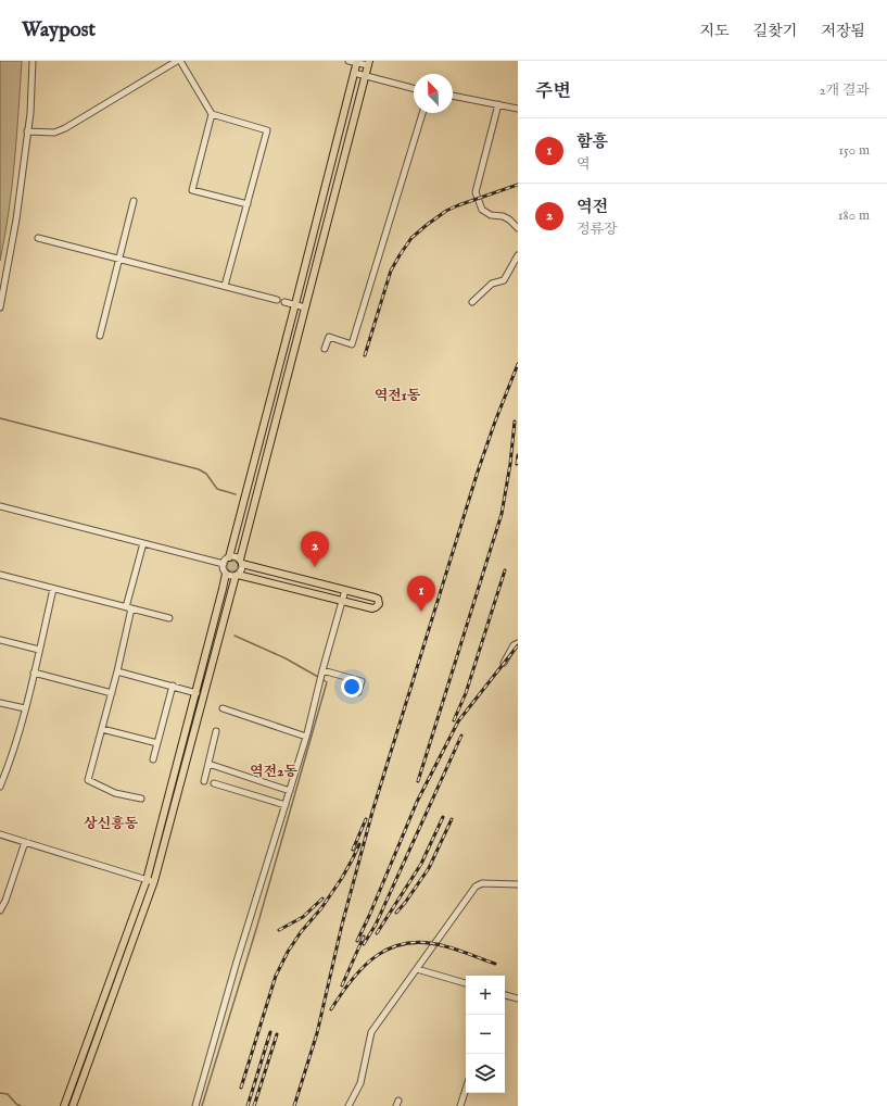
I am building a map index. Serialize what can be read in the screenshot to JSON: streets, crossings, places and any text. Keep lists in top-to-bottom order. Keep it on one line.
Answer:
{"districts":["역전1동","역전2동","상신흥동"],"north":"top left","page":{"header":"Waypost","nav":["지도","길찾기","저장됨"],"heading":["주변","2개 결과"],"list":[{"mark":"1","name":"함흥","note":"역","value":"150 m"},{"mark":"2","name":"역전","note":"정류장","value":"180 m"}],"pins":["2","1"],"map_buttons":["+","−"]}}
